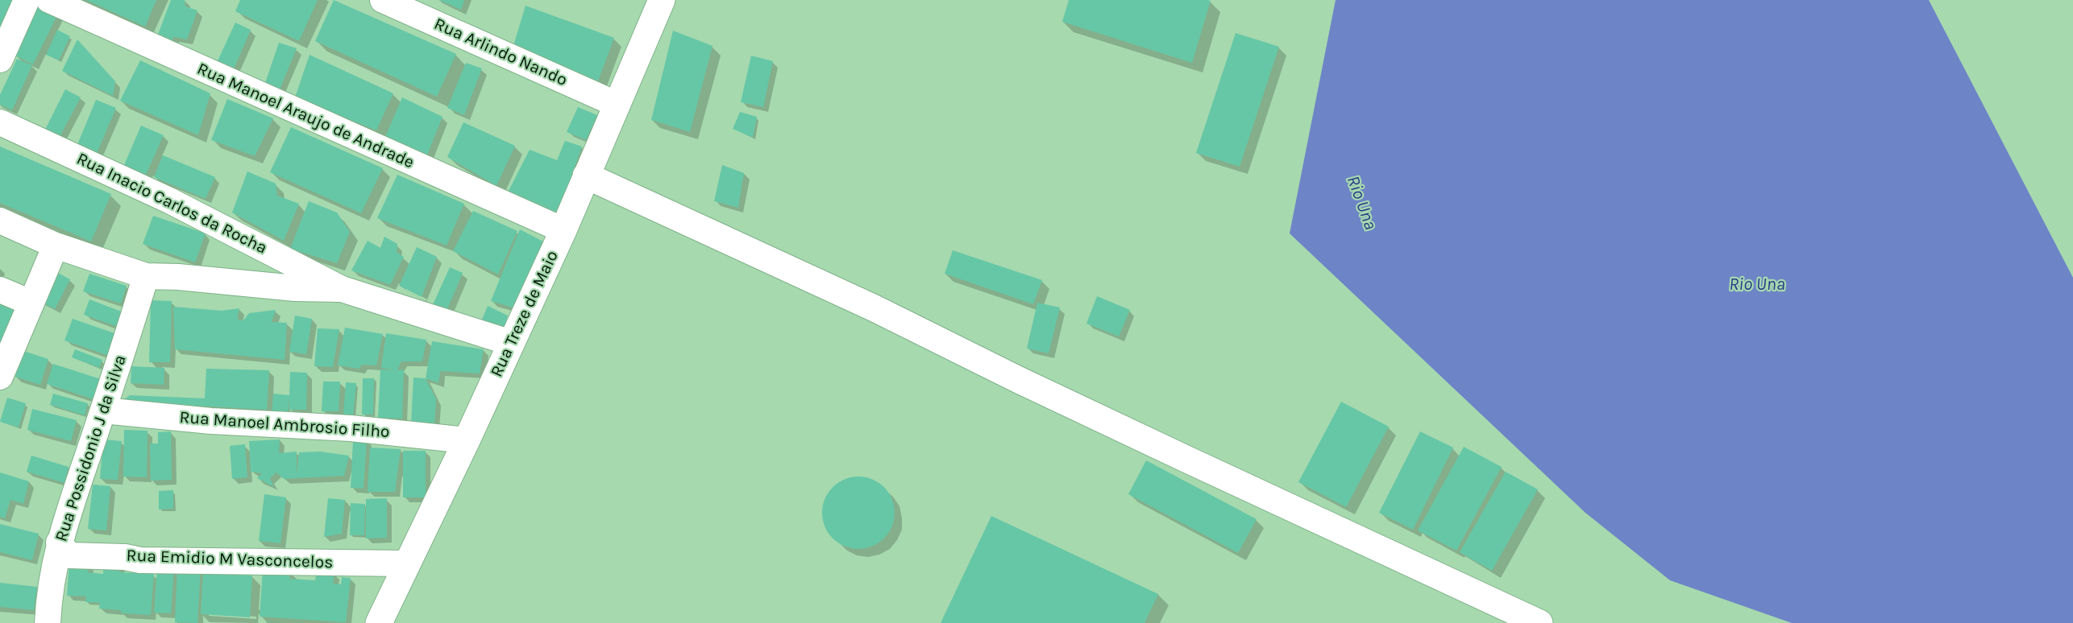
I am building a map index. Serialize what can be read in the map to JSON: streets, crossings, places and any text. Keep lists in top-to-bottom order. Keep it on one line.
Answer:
{"streets":{"street":["Rua Arlindo Nando","Rua Manoel Araujo de Andrade","Rua Inacio Carlos da Rocha","Rua Treze de Maio","Rua Manoel Ambrosio Filho","Rua Possidonio J da Silva","Rua Emidio M Vasconcelos"]},"crossings":[["Rua Arlindo Nando","Rua Treze de Maio"],["Rua Manoel Araujo de Andrade","Rua Treze de Maio"],["Rua Inacio Carlos da Rocha","Rua Treze de Maio"],["Rua Inacio Carlos da Rocha","Rua Possidonio J da Silva"],["Rua Treze de Maio","Rua Manoel Ambrosio Filho"],["Rua Treze de Maio","Rua Emidio M Vasconcelos"],["Rua Manoel Ambrosio Filho","Rua Possidonio J da Silva"],["Rua Possidonio J da Silva","Rua Emidio M Vasconcelos"]],"water":["Rio Una"]}
